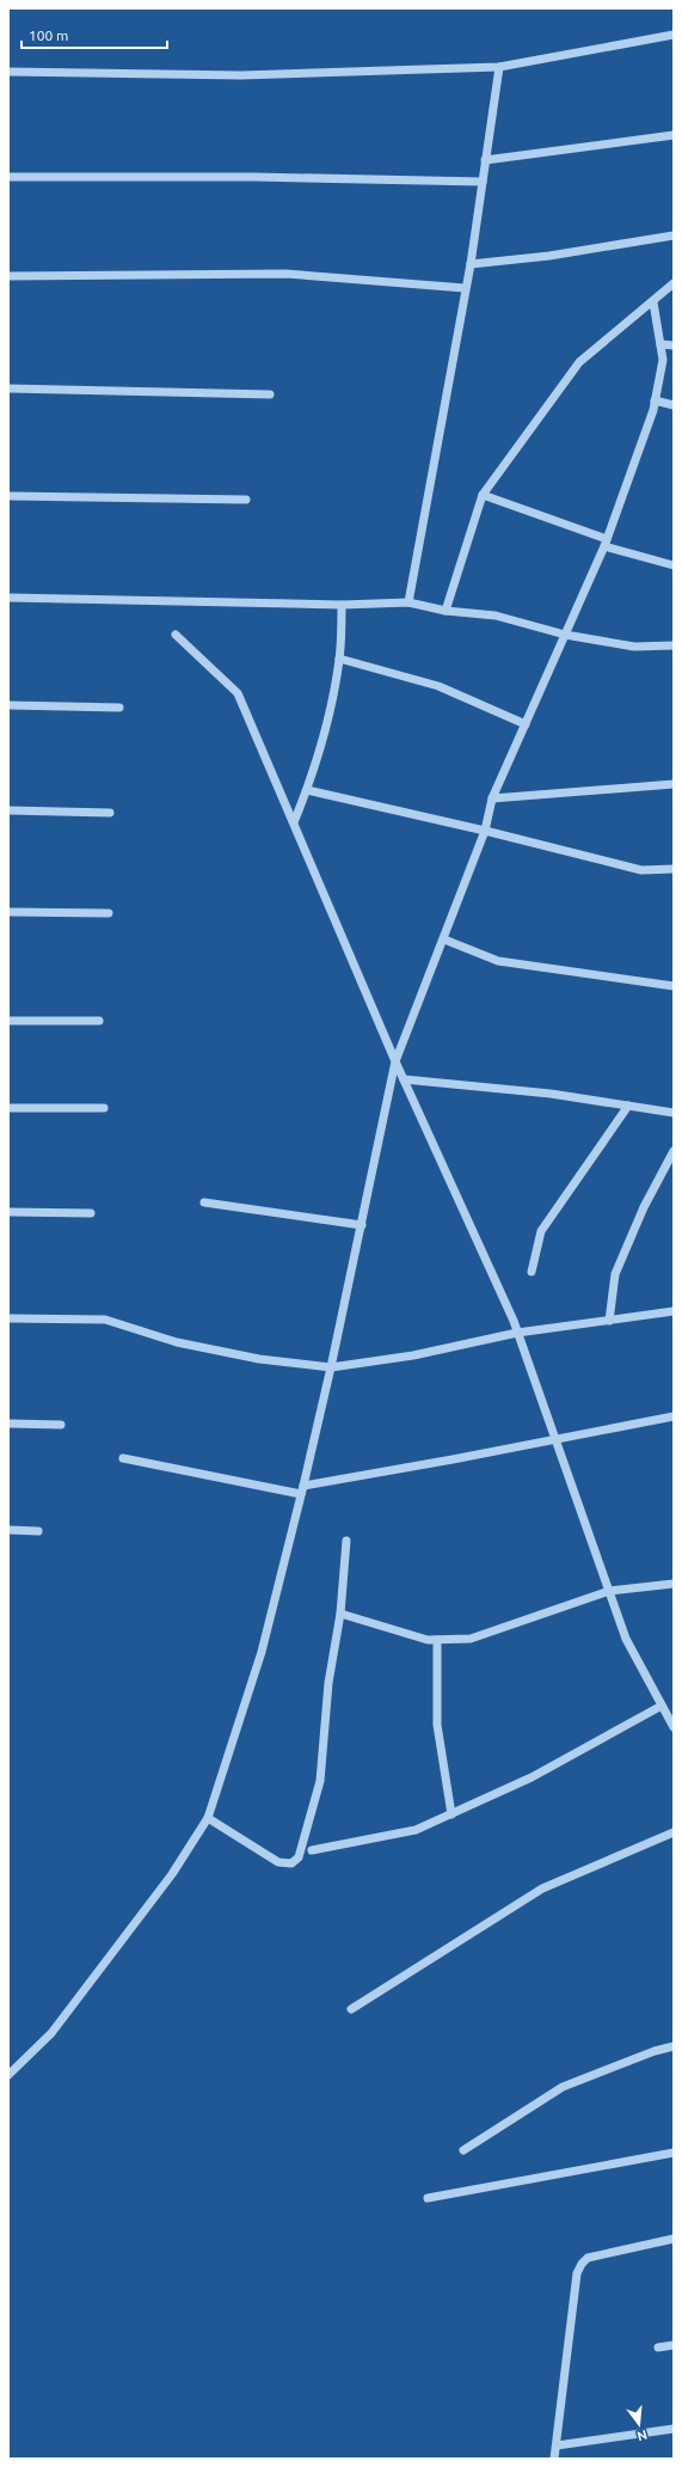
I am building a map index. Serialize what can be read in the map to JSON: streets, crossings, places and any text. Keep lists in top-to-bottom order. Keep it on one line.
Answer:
{"scale_bar":"100 m","north":"bottom"}
